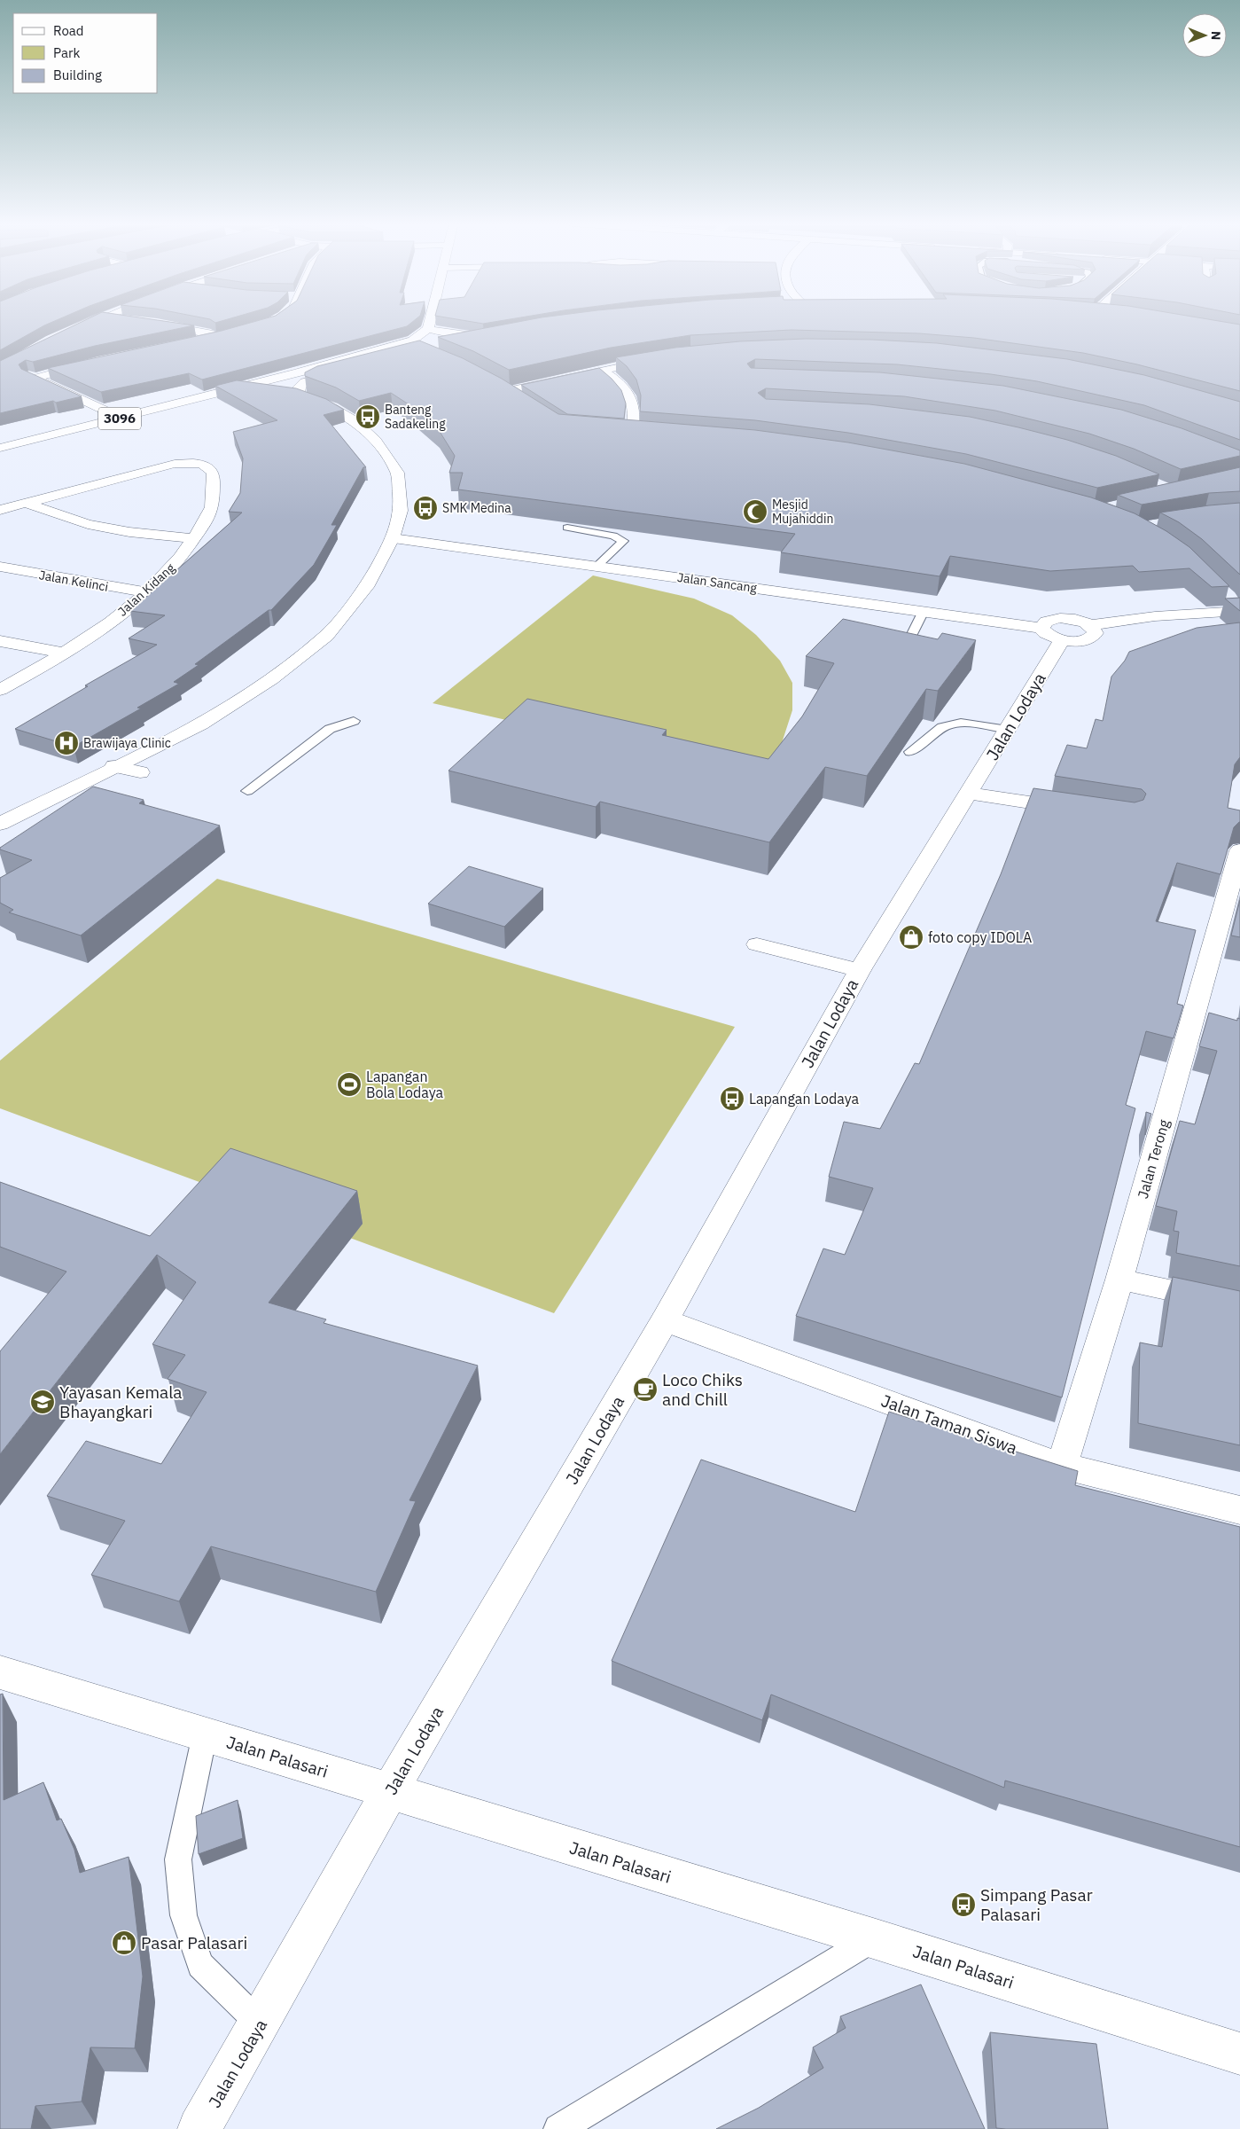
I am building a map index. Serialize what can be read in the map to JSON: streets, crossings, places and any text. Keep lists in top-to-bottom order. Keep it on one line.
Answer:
{"streets":{"street":["3096","Jalan Kelinci","Jalan Sancang","Jalan Kidang","Jalan Lodaya","Jalan Terong","Jalan Taman Siswa","Jalan Palasari"]},"crossings":[["Jalan Kelinci","Jalan Kidang"],["Jalan Sancang","Jalan Lodaya"],["Jalan Lodaya","Jalan Taman Siswa"],["Jalan Lodaya","Jalan Palasari"],["Jalan Terong","Jalan Taman Siswa"]],"places":{"bus stop":["Banteng Sadakeling","SMK Medina","Lapangan Lodaya","Simpang Pasar Palasari"],"mosque":["Mesjid Mujahiddin"],"hospital":["Brawijaya Clinic"],"shop":["foto copy IDOLA","Pasar Palasari"],"sports":["Lapangan Bola Lodaya"],"cafe":["Loco Chiks and Chill"],"school or university":["Yayasan Kemala Bhayangkari"]},"legend":["Road","Park","Building"],"north":"right"}
